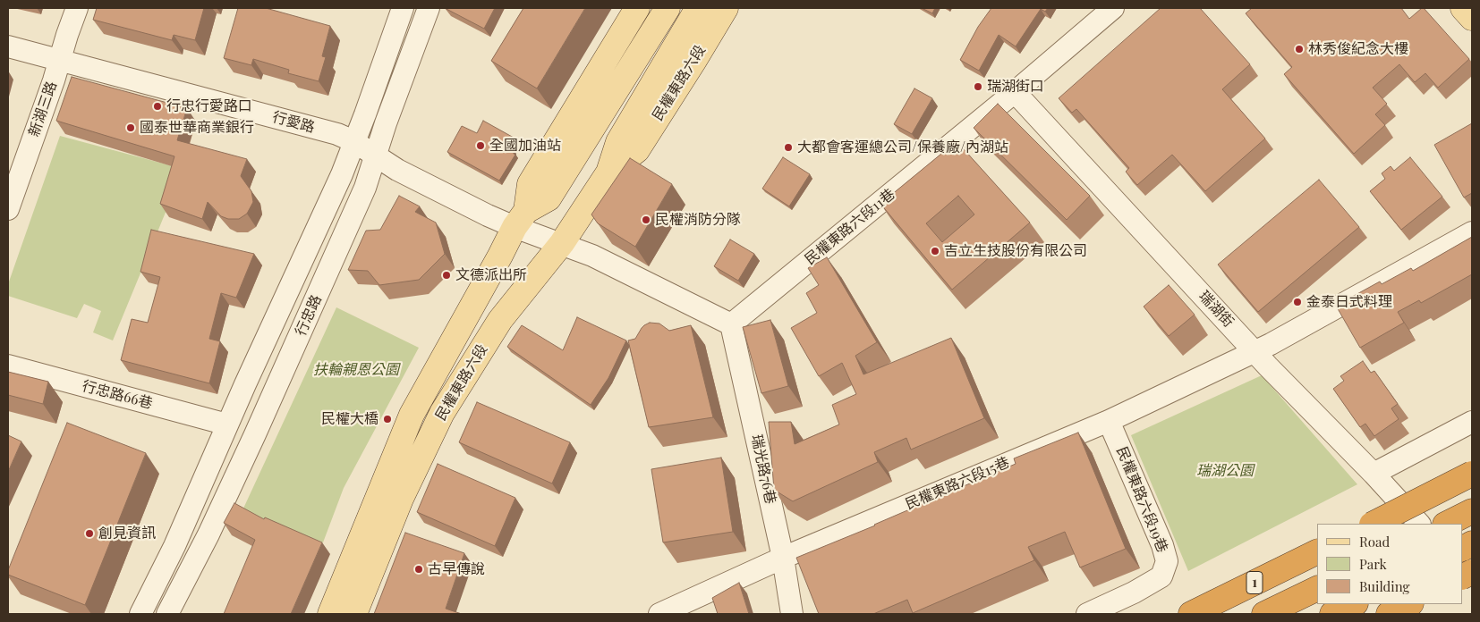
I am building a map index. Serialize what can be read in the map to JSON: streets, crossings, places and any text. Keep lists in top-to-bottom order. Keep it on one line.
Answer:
{"streets":{"highway":["1"],"main road":["民權東路六段"],"street":["新湖三路","行愛路","民權東路六段11巷","瑞湖街","行忠路","行忠路66巷","瑞光路76巷","民權東路六段15巷","民權東路六段19巷"]},"crossings":[["民權東路六段","行愛路"],["新湖三路","行愛路"],["行愛路","行忠路"],["民權東路六段11巷","瑞湖街"],["民權東路六段11巷","瑞光路76巷"],["瑞湖街","民權東路六段15巷"],["行忠路","行忠路66巷"],["瑞光路76巷","民權東路六段15巷"],["民權東路六段15巷","民權東路六段19巷"]],"parks":["扶輪親恩公園","瑞湖公園"],"places":["林秀俊紀念大樓","瑞湖街口","行忠行愛路口","國泰世華商業銀行","全國加油站","大都會客運總公司/保養廠/內湖站","民權消防分隊","吉立生技股份有限公司","文德派出所","金泰日式料理","民權大橋","創見資訊","古早傳說"],"legend":["Road","Park","Building"]}
